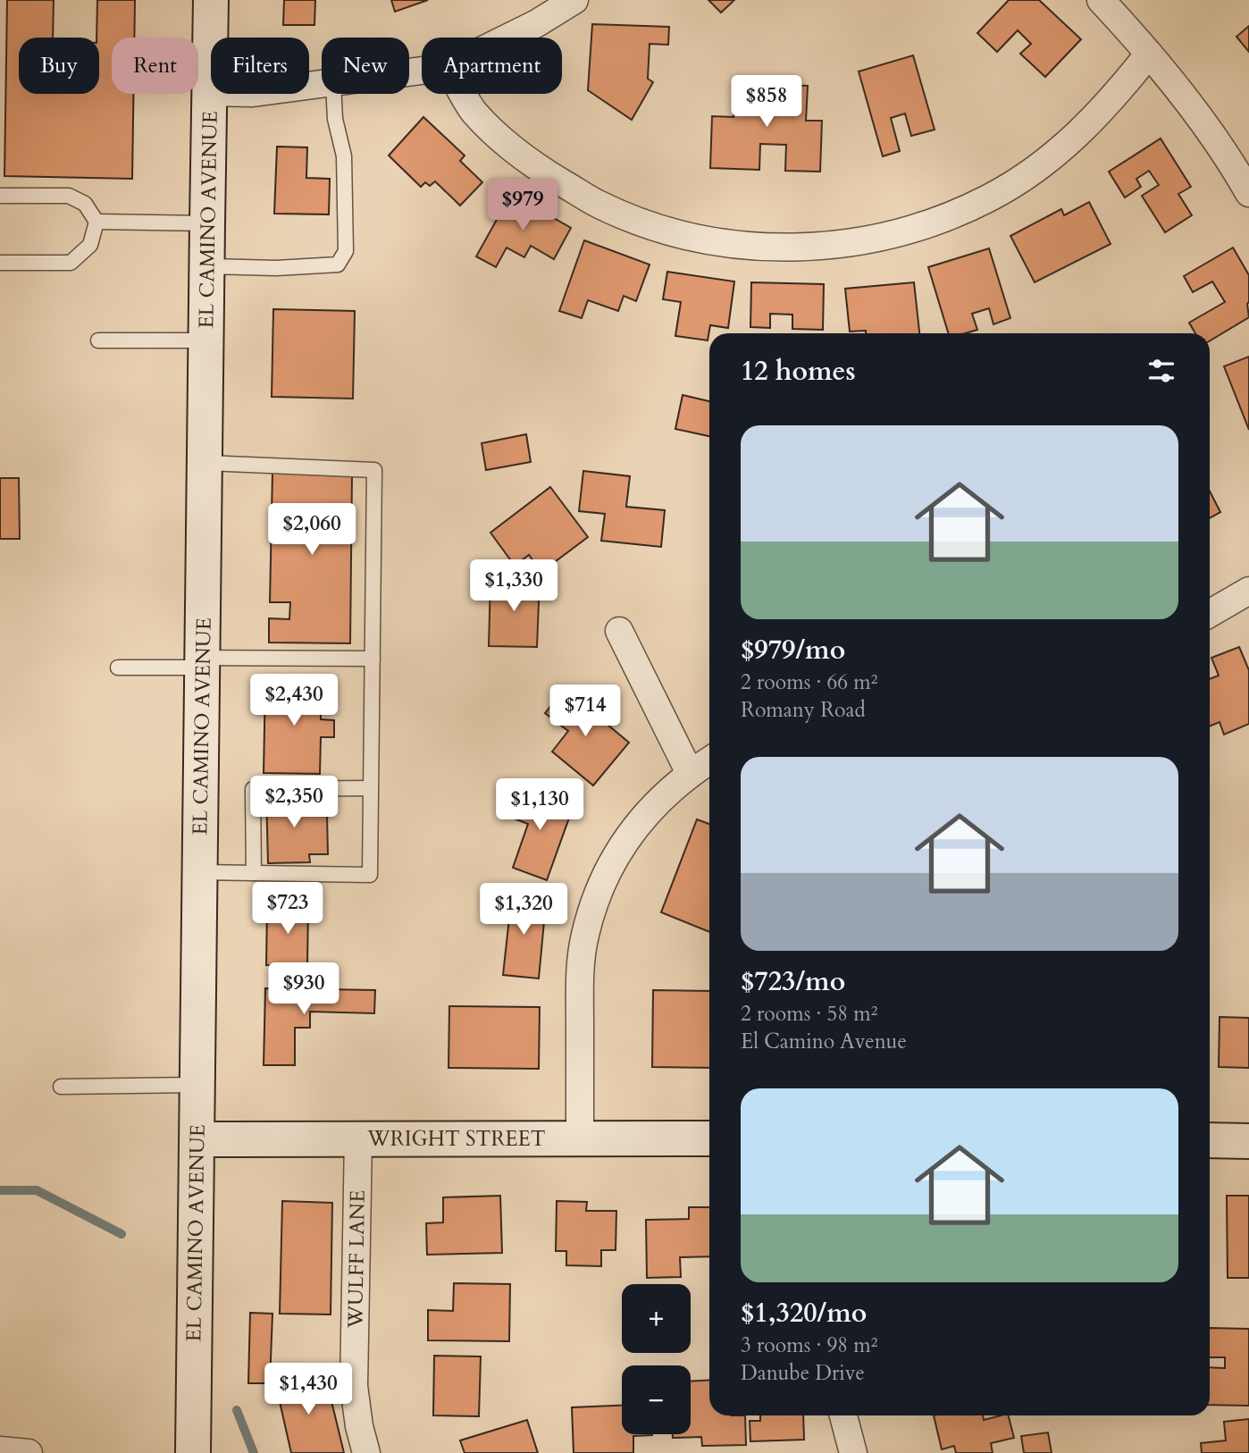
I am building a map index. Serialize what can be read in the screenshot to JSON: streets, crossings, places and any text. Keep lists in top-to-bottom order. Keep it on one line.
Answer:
{"streets":{"main road":["EL CAMINO AVENUE","WRIGHT STREET"],"street":["WULFF LANE"]},"crossings":[["EL CAMINO AVENUE","WRIGHT STREET"],["WRIGHT STREET","WULFF LANE"]],"page":{"chip":["Buy","Rent","Filters","New","Apartment"],"price":["$858","$979","$2,060","$1,330","$2,430","$714","$2,350","$1,130","$723","$1,320","$930","$1,430"],"heading":"12 homes","list":[{"name":"$979/mo","note":"2 rooms · 66 m² · Romany Road"},{"name":"$723/mo","note":"2 rooms · 58 m² · El Camino Avenue"},{"name":"$1,320/mo","note":"3 rooms · 98 m² · Danube Drive"}],"map_buttons":["+","−"]}}
